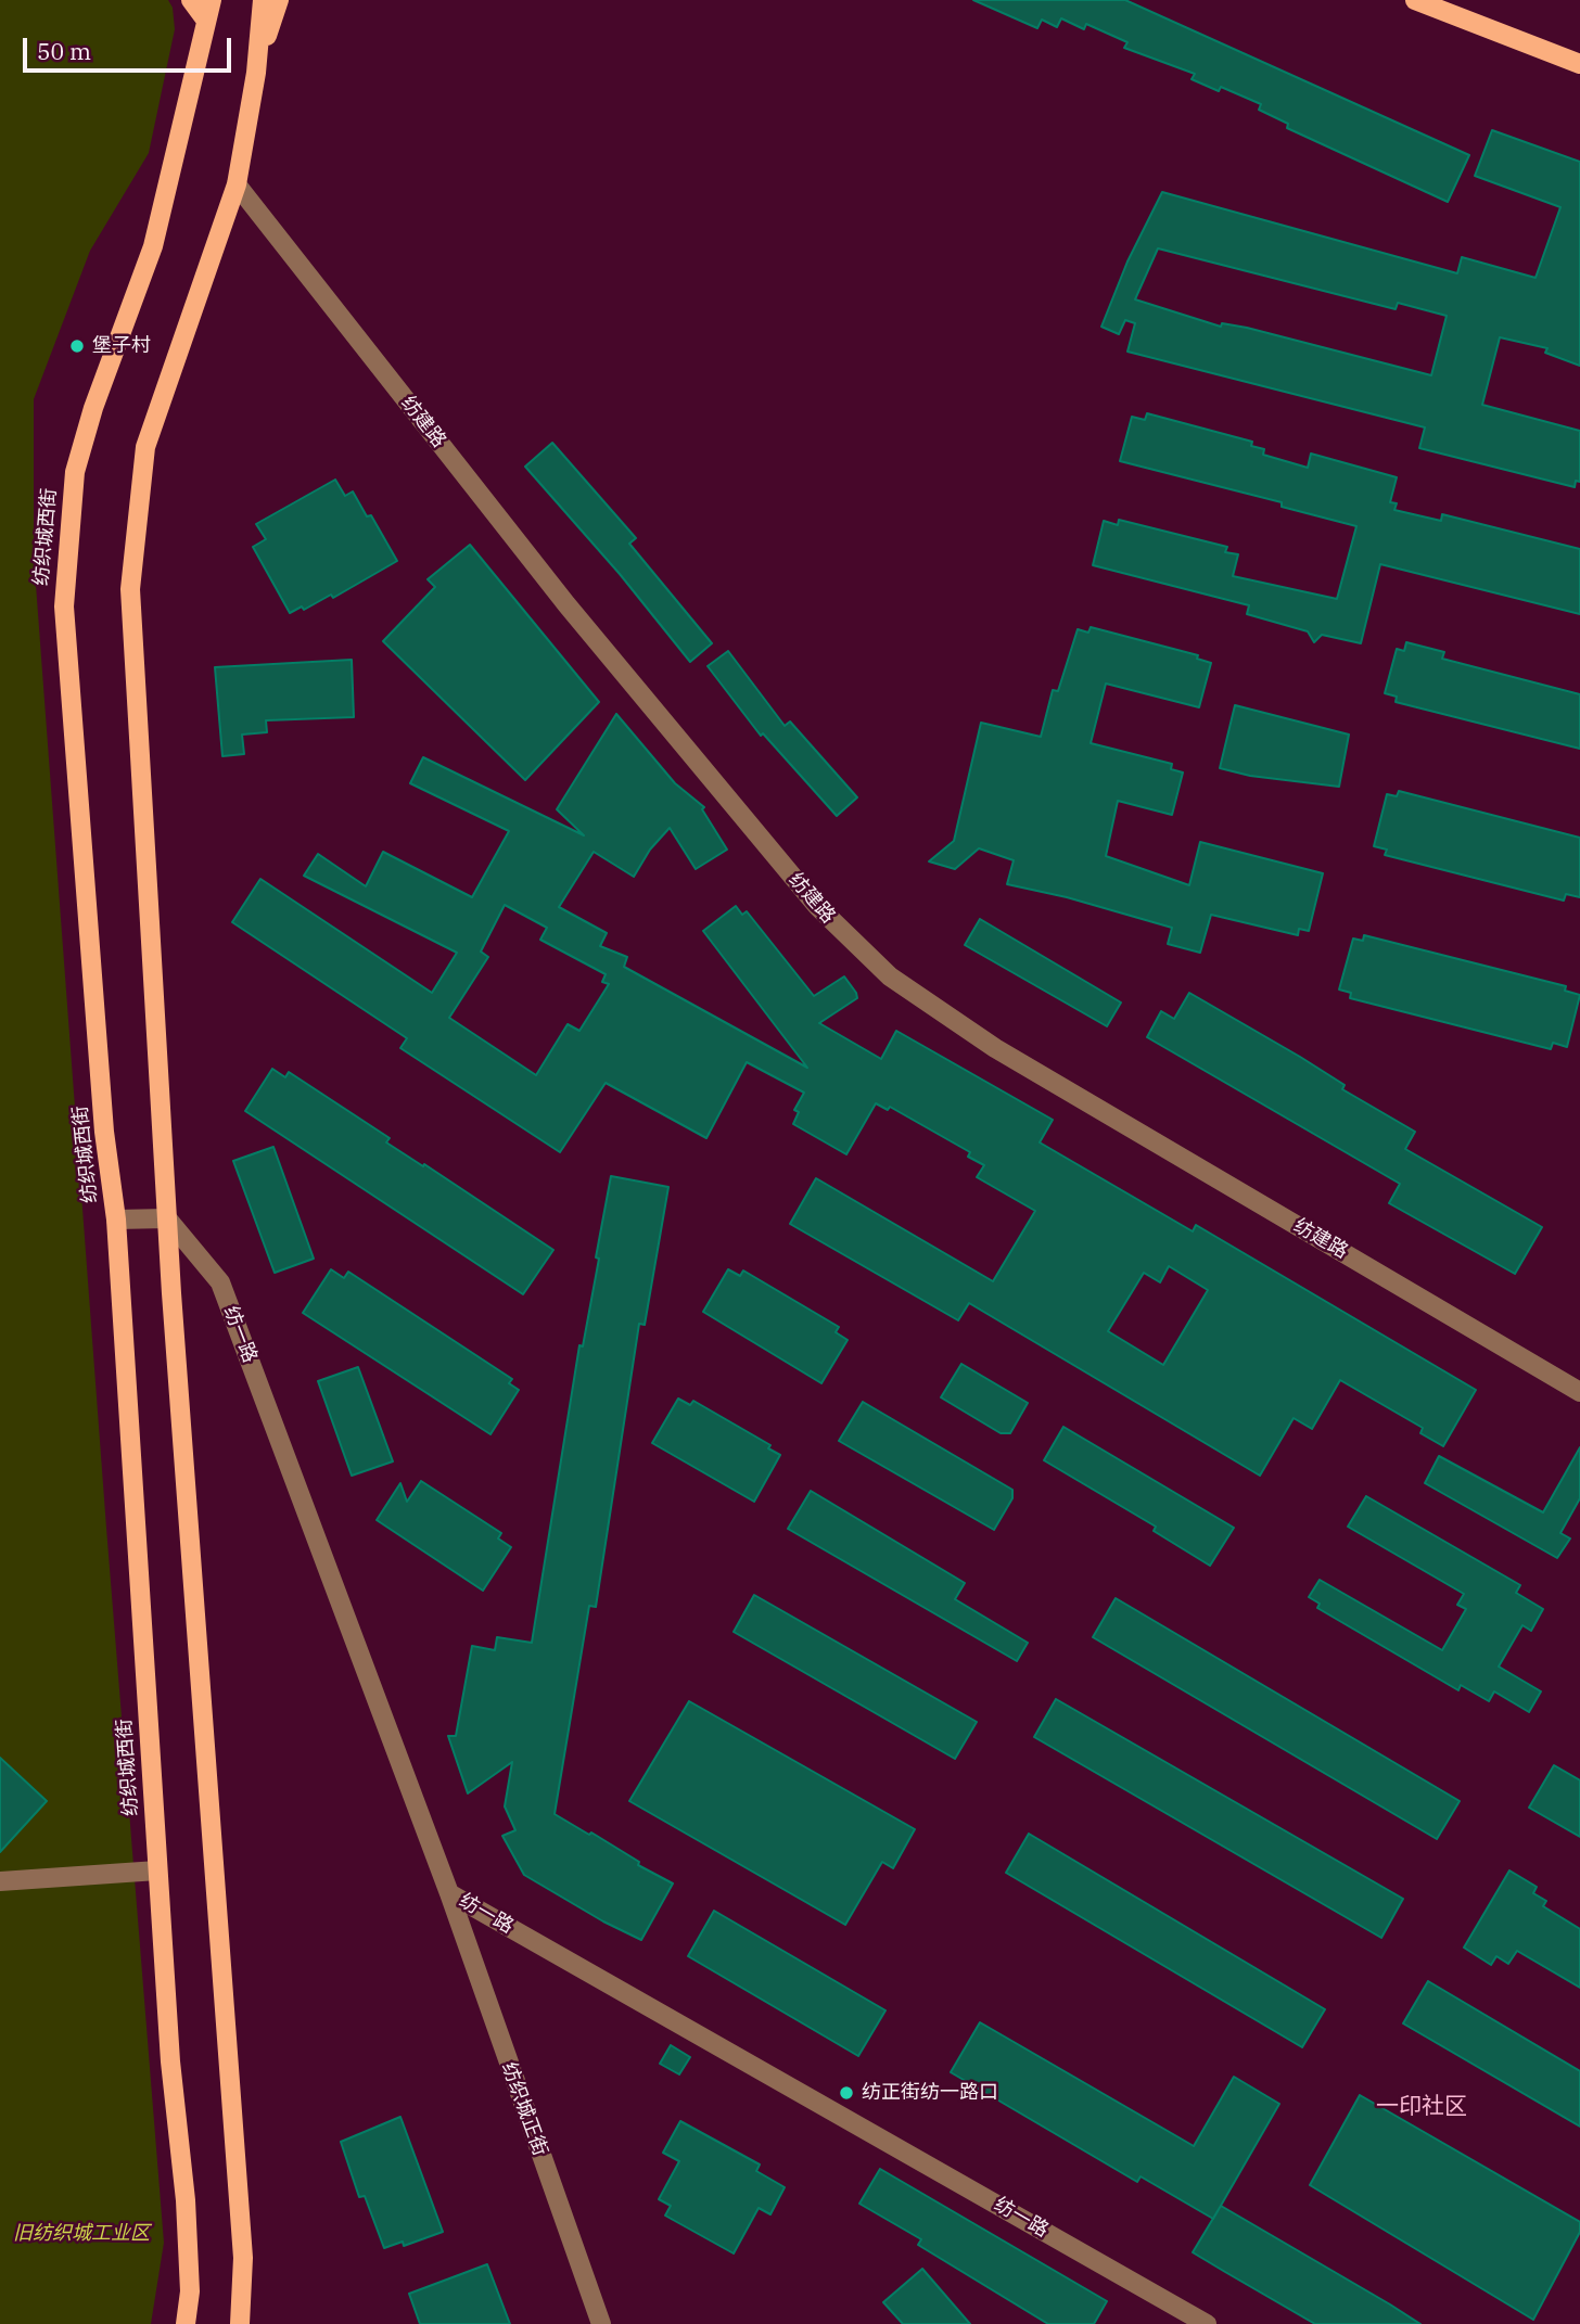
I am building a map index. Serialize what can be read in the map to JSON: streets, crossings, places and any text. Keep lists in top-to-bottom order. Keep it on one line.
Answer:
{"streets":{"main road":["纺织城西街"],"street":["纺建路","纺一路","纺织城正街"]},"crossings":[["纺一路","纺织城正街"]],"districts":["一印社区"],"parks":["旧纺织城工业区"],"places":["堡子村","纺正街纺一路口"],"scale_bar":"50 m"}
